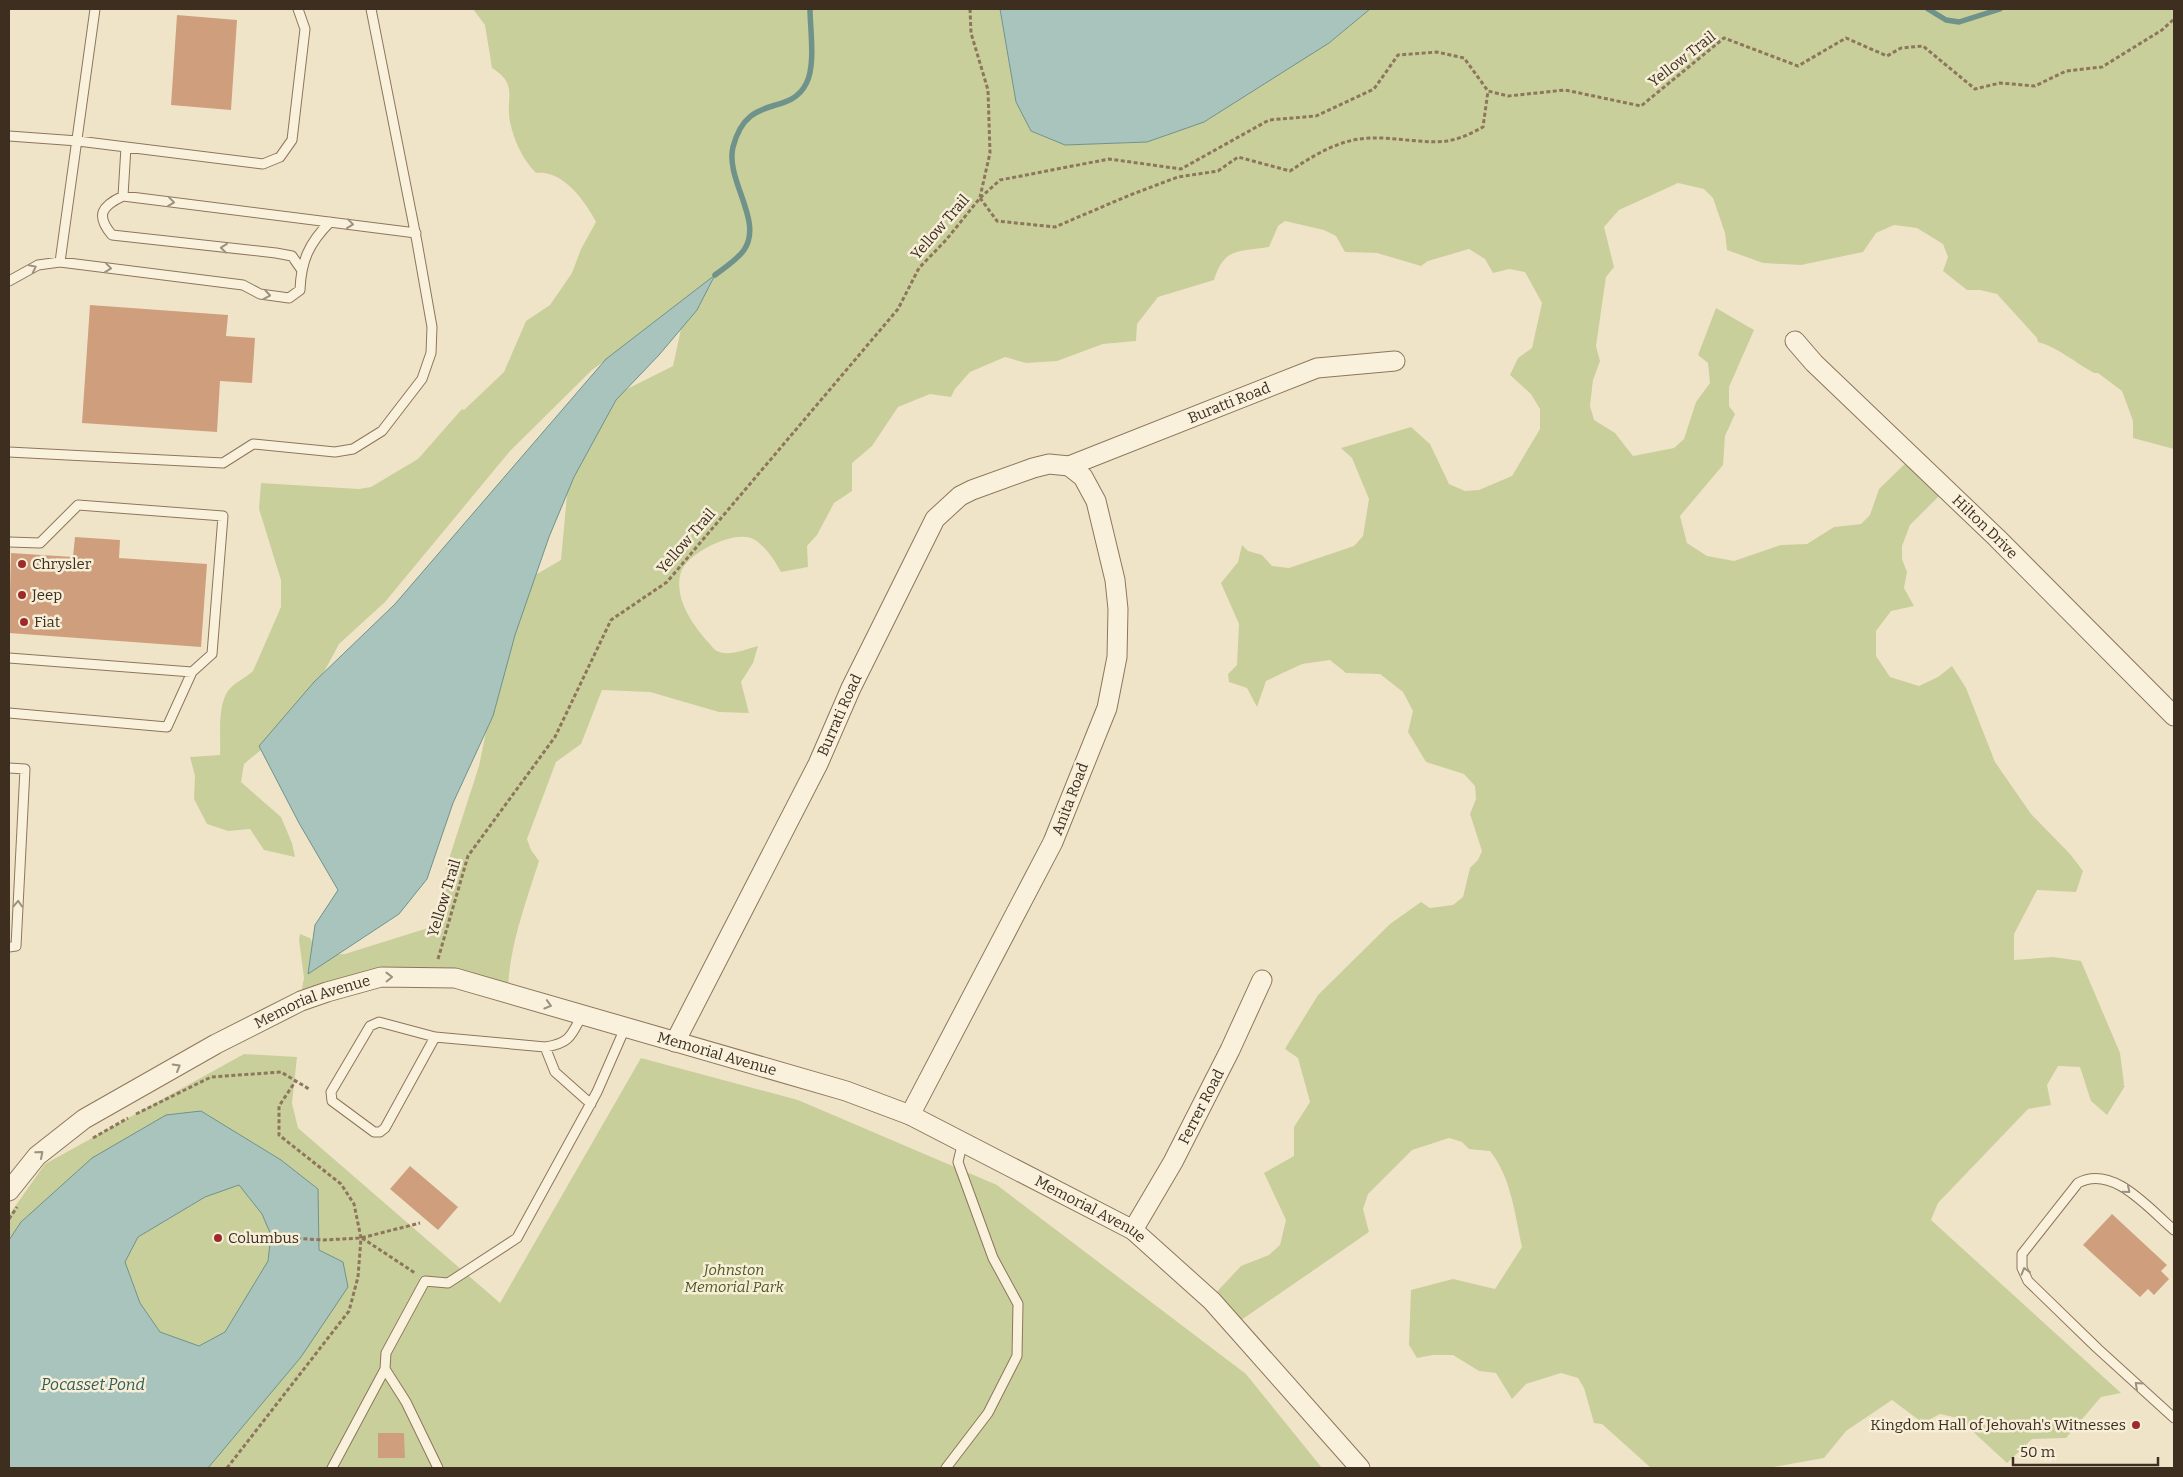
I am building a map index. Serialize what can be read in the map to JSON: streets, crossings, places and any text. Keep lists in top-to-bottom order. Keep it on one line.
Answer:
{"streets":{"street":["Buratti Road","Hilton Drive","Burrati Road","Anita Road","Memorial Avenue","Ferrer Road"],"path":["Yellow Trail"]},"crossings":[["Yellow Trail","Memorial Avenue"],["Buratti Road","Burrati Road"],["Buratti Road","Anita Road"],["Burrati Road","Anita Road"],["Burrati Road","Memorial Avenue"],["Anita Road","Memorial Avenue"],["Memorial Avenue","Ferrer Road"]],"one_way":["Memorial Avenue"],"water":["Pocasset Pond"],"parks":["Johnston Memorial Park"],"places":["Chrysler","Jeep","Fiat","Columbus","Kingdom Hall of Jehovah's Witnesses"],"scale_bar":"50 m"}
